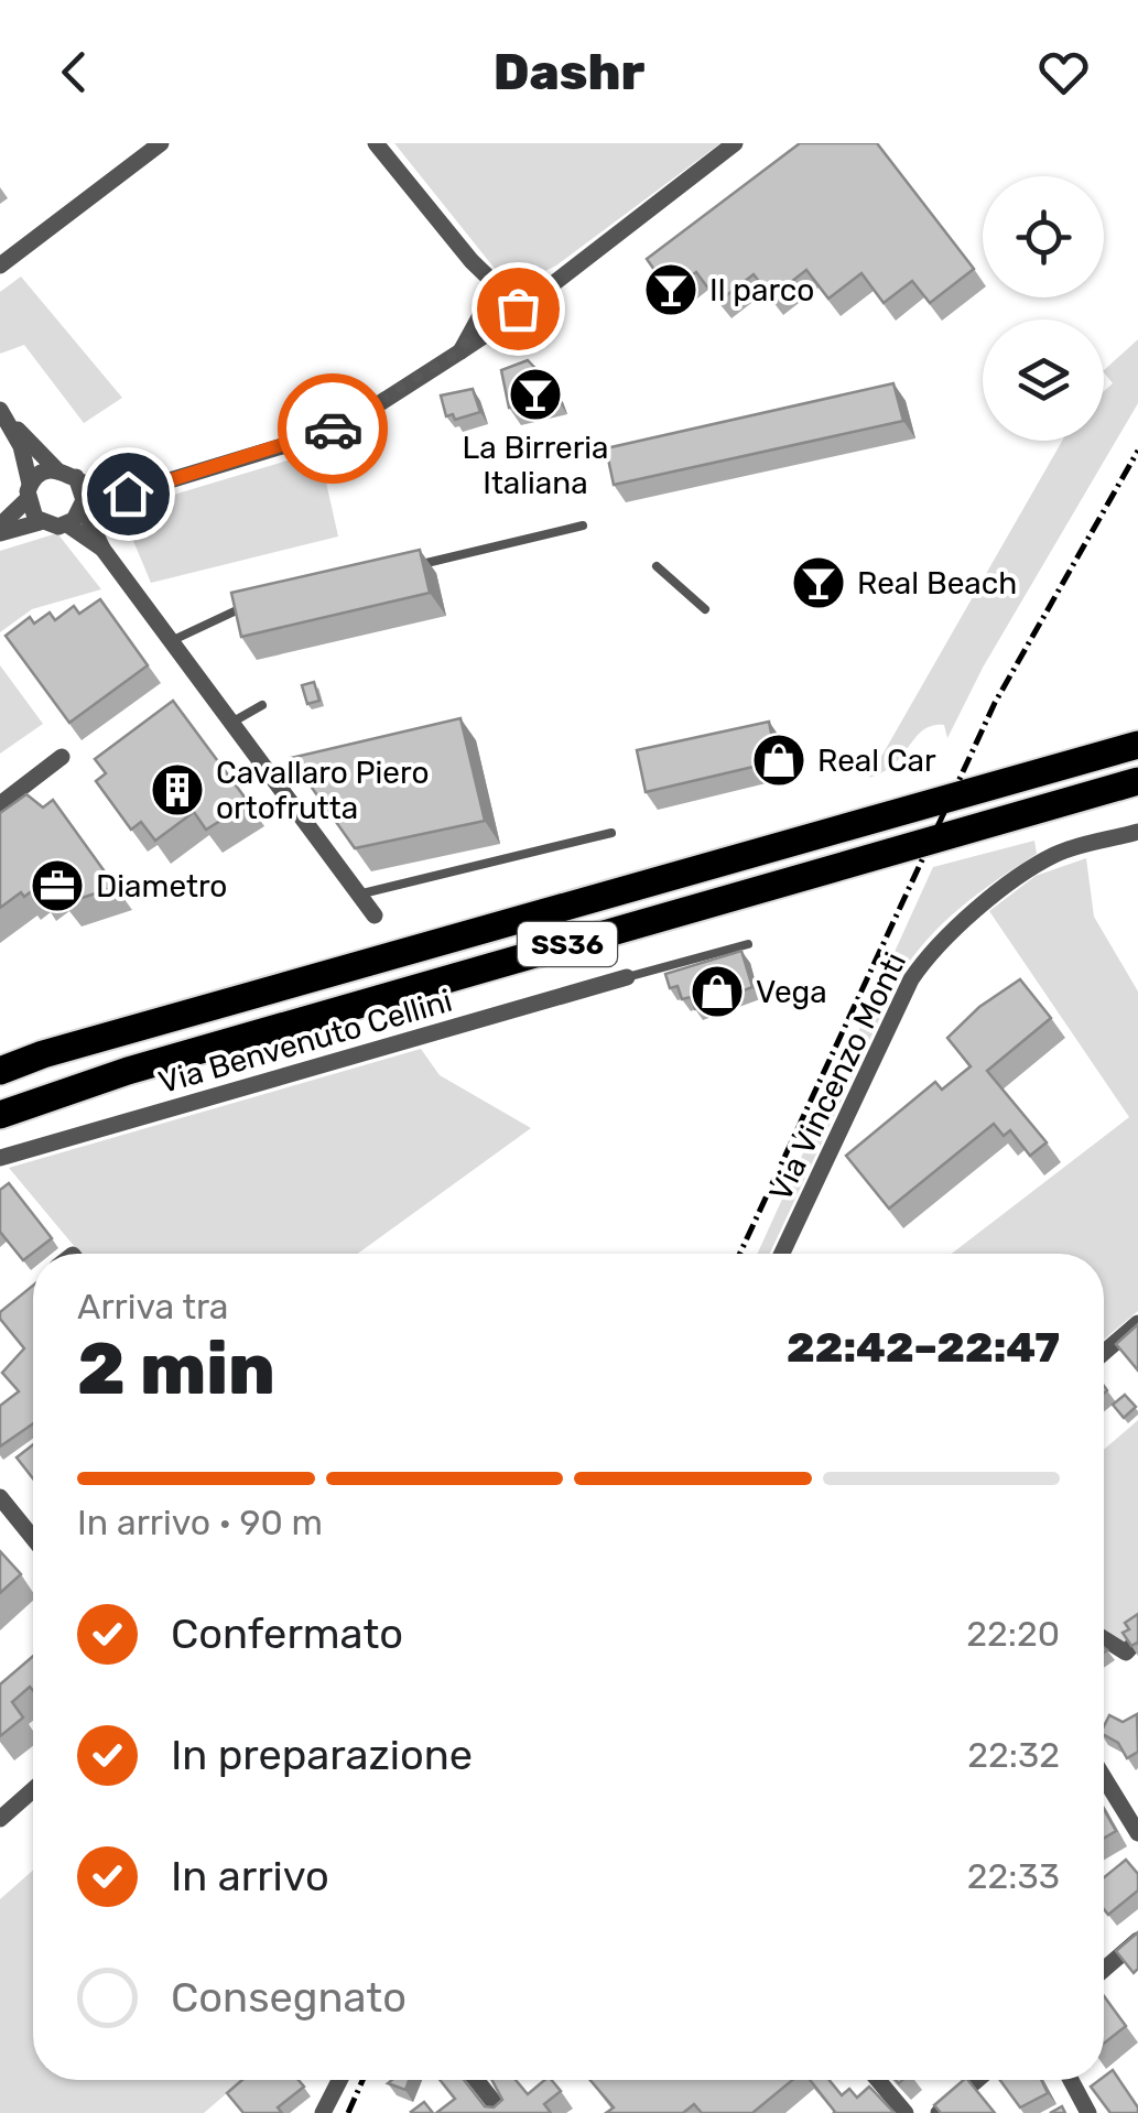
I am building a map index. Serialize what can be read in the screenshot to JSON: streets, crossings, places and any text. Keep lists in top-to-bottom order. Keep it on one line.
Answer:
{"streets":{"highway":["SS36"],"street":["Via Benvenuto Cellini","Via Vincenzo Monti"]},"places":{"bar":["Il parco","La Birreria Italiana","Real Beach"],"shop":["Real Car","Vega"],"building":["Cavallaro Piero ortofrutta"],"office":["Diametro"]},"page":{"header":"Dashr","heading":["2 min","Arriva tra","22:42–22:47"],"bar":"In arrivo · 90 m","list":[["Confermato","22:20"],["In preparazione","22:32"],["In arrivo","22:33"],"Consegnato"]}}
